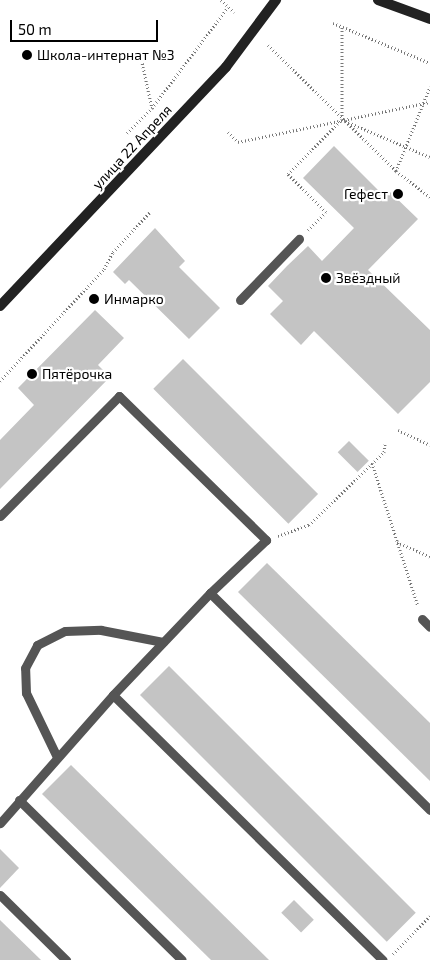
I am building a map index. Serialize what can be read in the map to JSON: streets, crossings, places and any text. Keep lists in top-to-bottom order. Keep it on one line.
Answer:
{"streets":{"main road":["улица 22 Апреля"]},"places":["Школа-интернат №3","Гефест","Звёздный","Инмарко","Пятёрочка"],"scale_bar":"50 m"}
